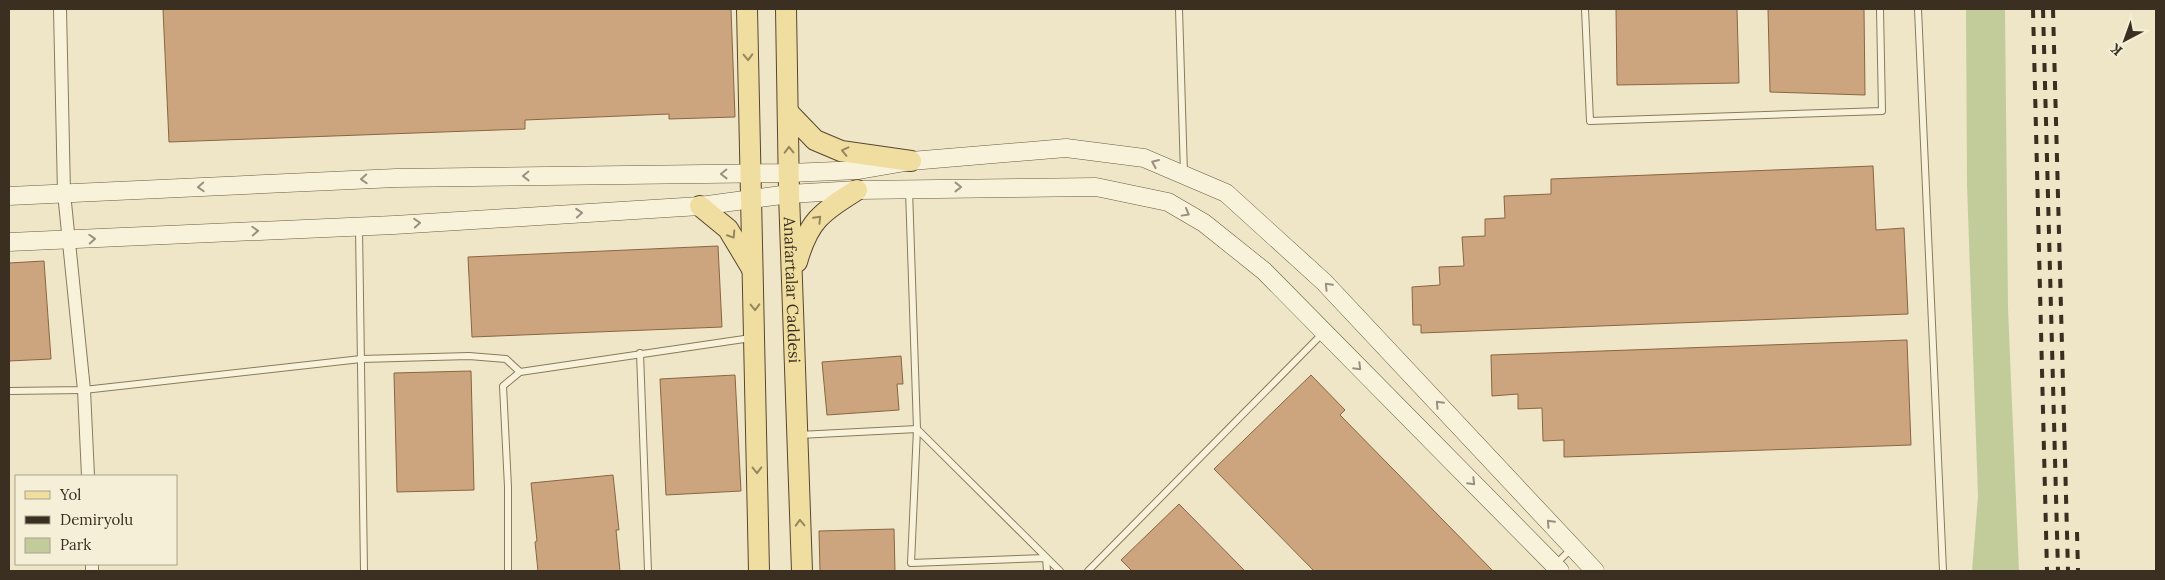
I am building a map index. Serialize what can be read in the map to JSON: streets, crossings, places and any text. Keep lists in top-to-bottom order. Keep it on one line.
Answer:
{"streets":{"main road":["Anafartalar Caddesi"]},"legend":["Yol","Demiryolu","Park"],"north":"bottom left"}
